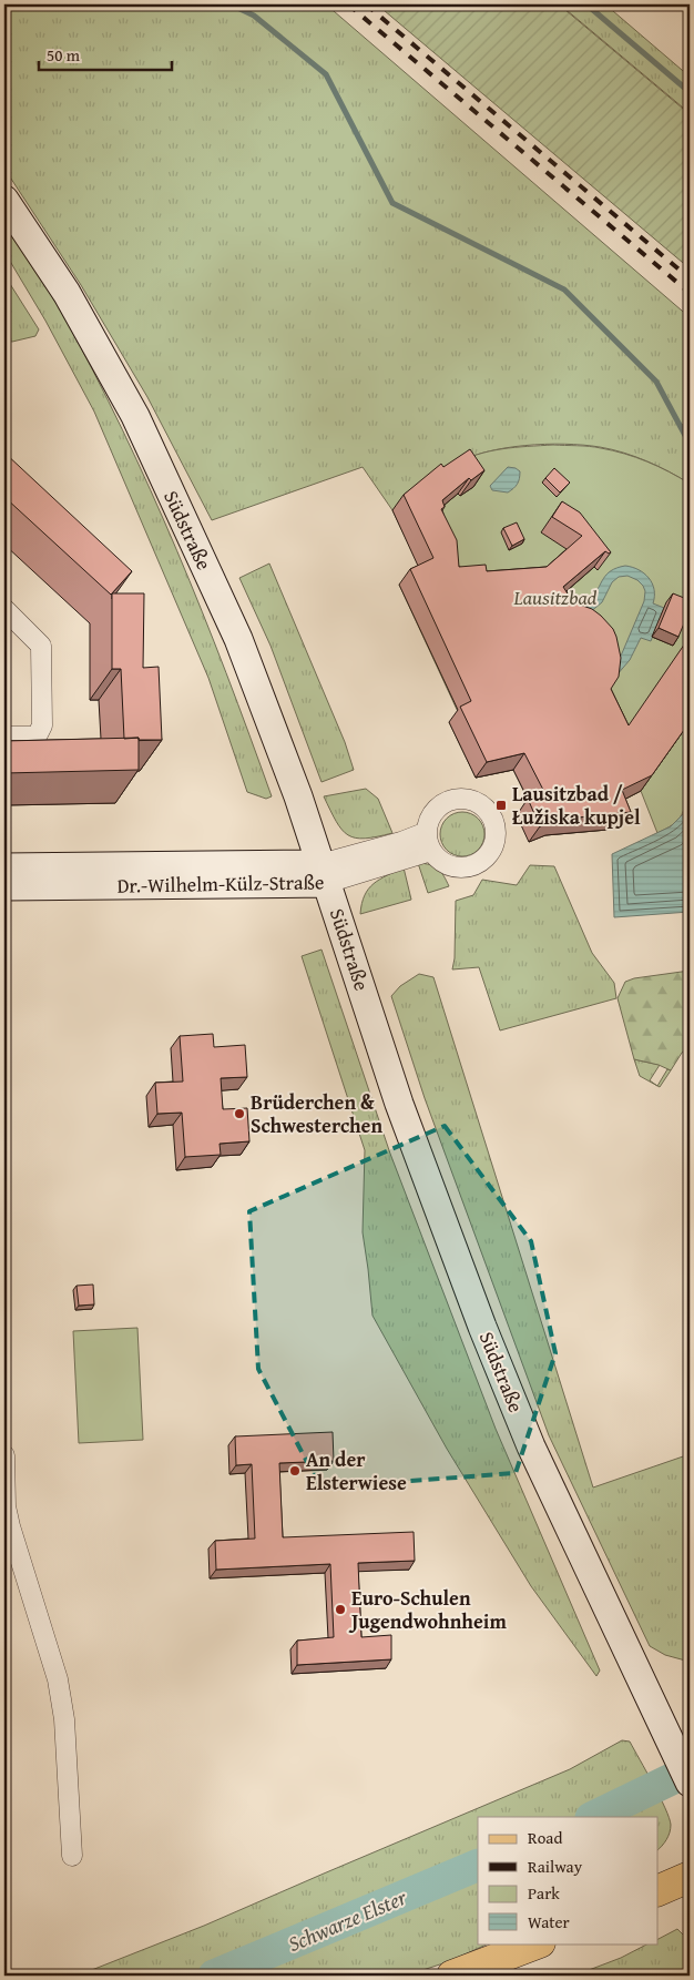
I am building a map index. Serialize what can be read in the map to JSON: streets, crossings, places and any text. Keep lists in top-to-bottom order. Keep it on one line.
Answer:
{"streets":{"main road":["Südstraße","Dr.-Wilhelm-Külz-Straße"]},"crossings":[["Südstraße","Dr.-Wilhelm-Külz-Straße"]],"water":["Schwarze Elster"],"parks":["Lausitzbad"],"places":{"transit":["Lausitzbad / Łužiska kupjel"],"other":["Brüderchen & Schwesterchen","An der Elsterwiese","Euro-Schulen Jugendwohnheim"]},"legend":["Road","Railway","Park","Water"],"scale_bar":"50 m"}
